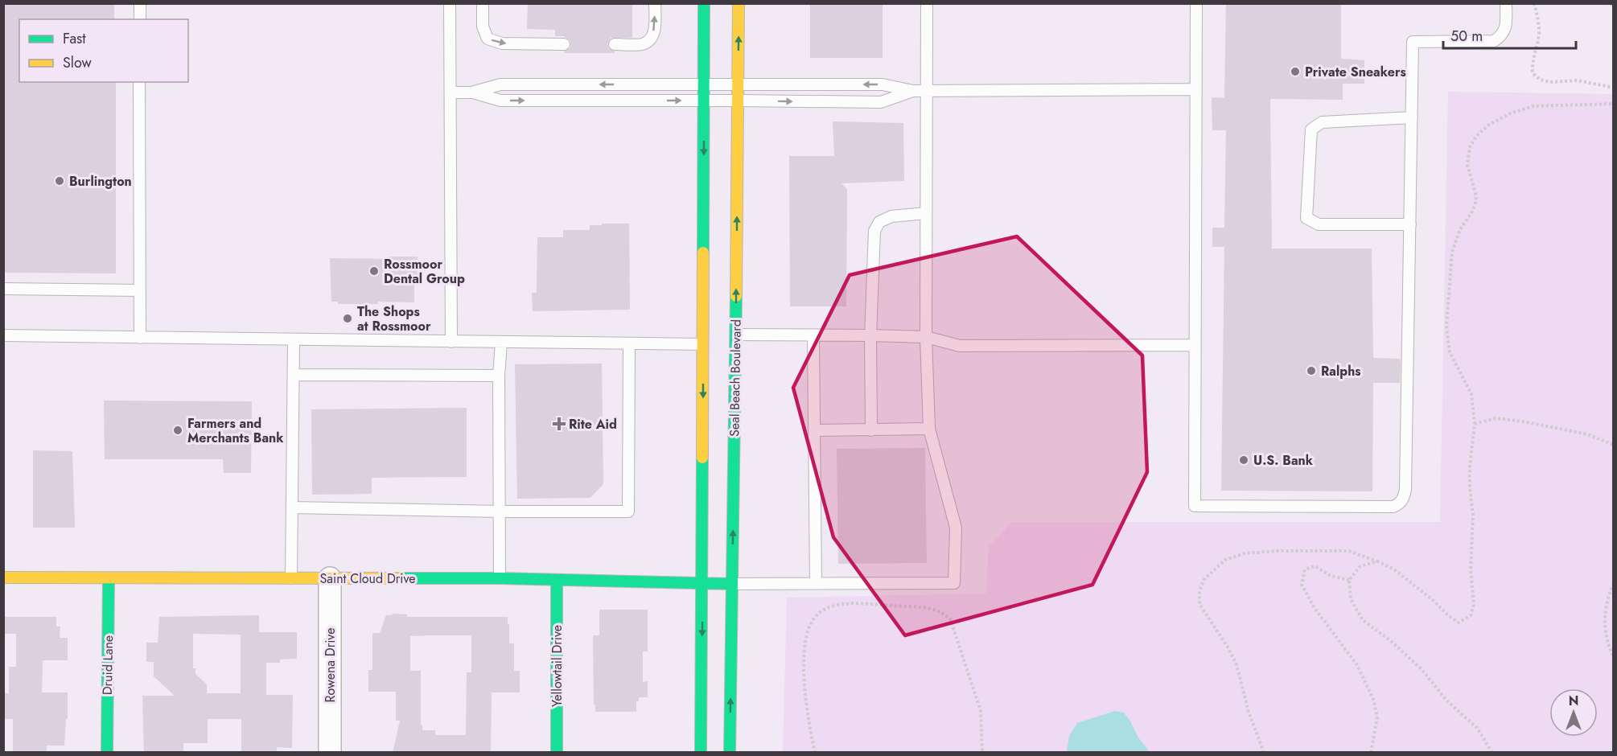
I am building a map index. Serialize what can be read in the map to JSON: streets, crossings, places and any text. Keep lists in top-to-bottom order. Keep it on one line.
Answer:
{"streets":{"main road":["Seal Beach Boulevard","Saint Cloud Drive","Druid Lane","Yellowtail Drive"],"street":["Rowena Drive"]},"crossings":[["Seal Beach Boulevard","Saint Cloud Drive"],["Saint Cloud Drive","Druid Lane"],["Saint Cloud Drive","Rowena Drive"],["Saint Cloud Drive","Yellowtail Drive"]],"places":{"other":["Private Sneakers","Burlington","Rossmoor Dental Group","The Shops at Rossmoor","Ralphs","Farmers and Merchants Bank","U.S. Bank"],"health":["Rite Aid"]},"legend":["Fast","Slow"],"scale_bar":"50 m","north":"top"}
